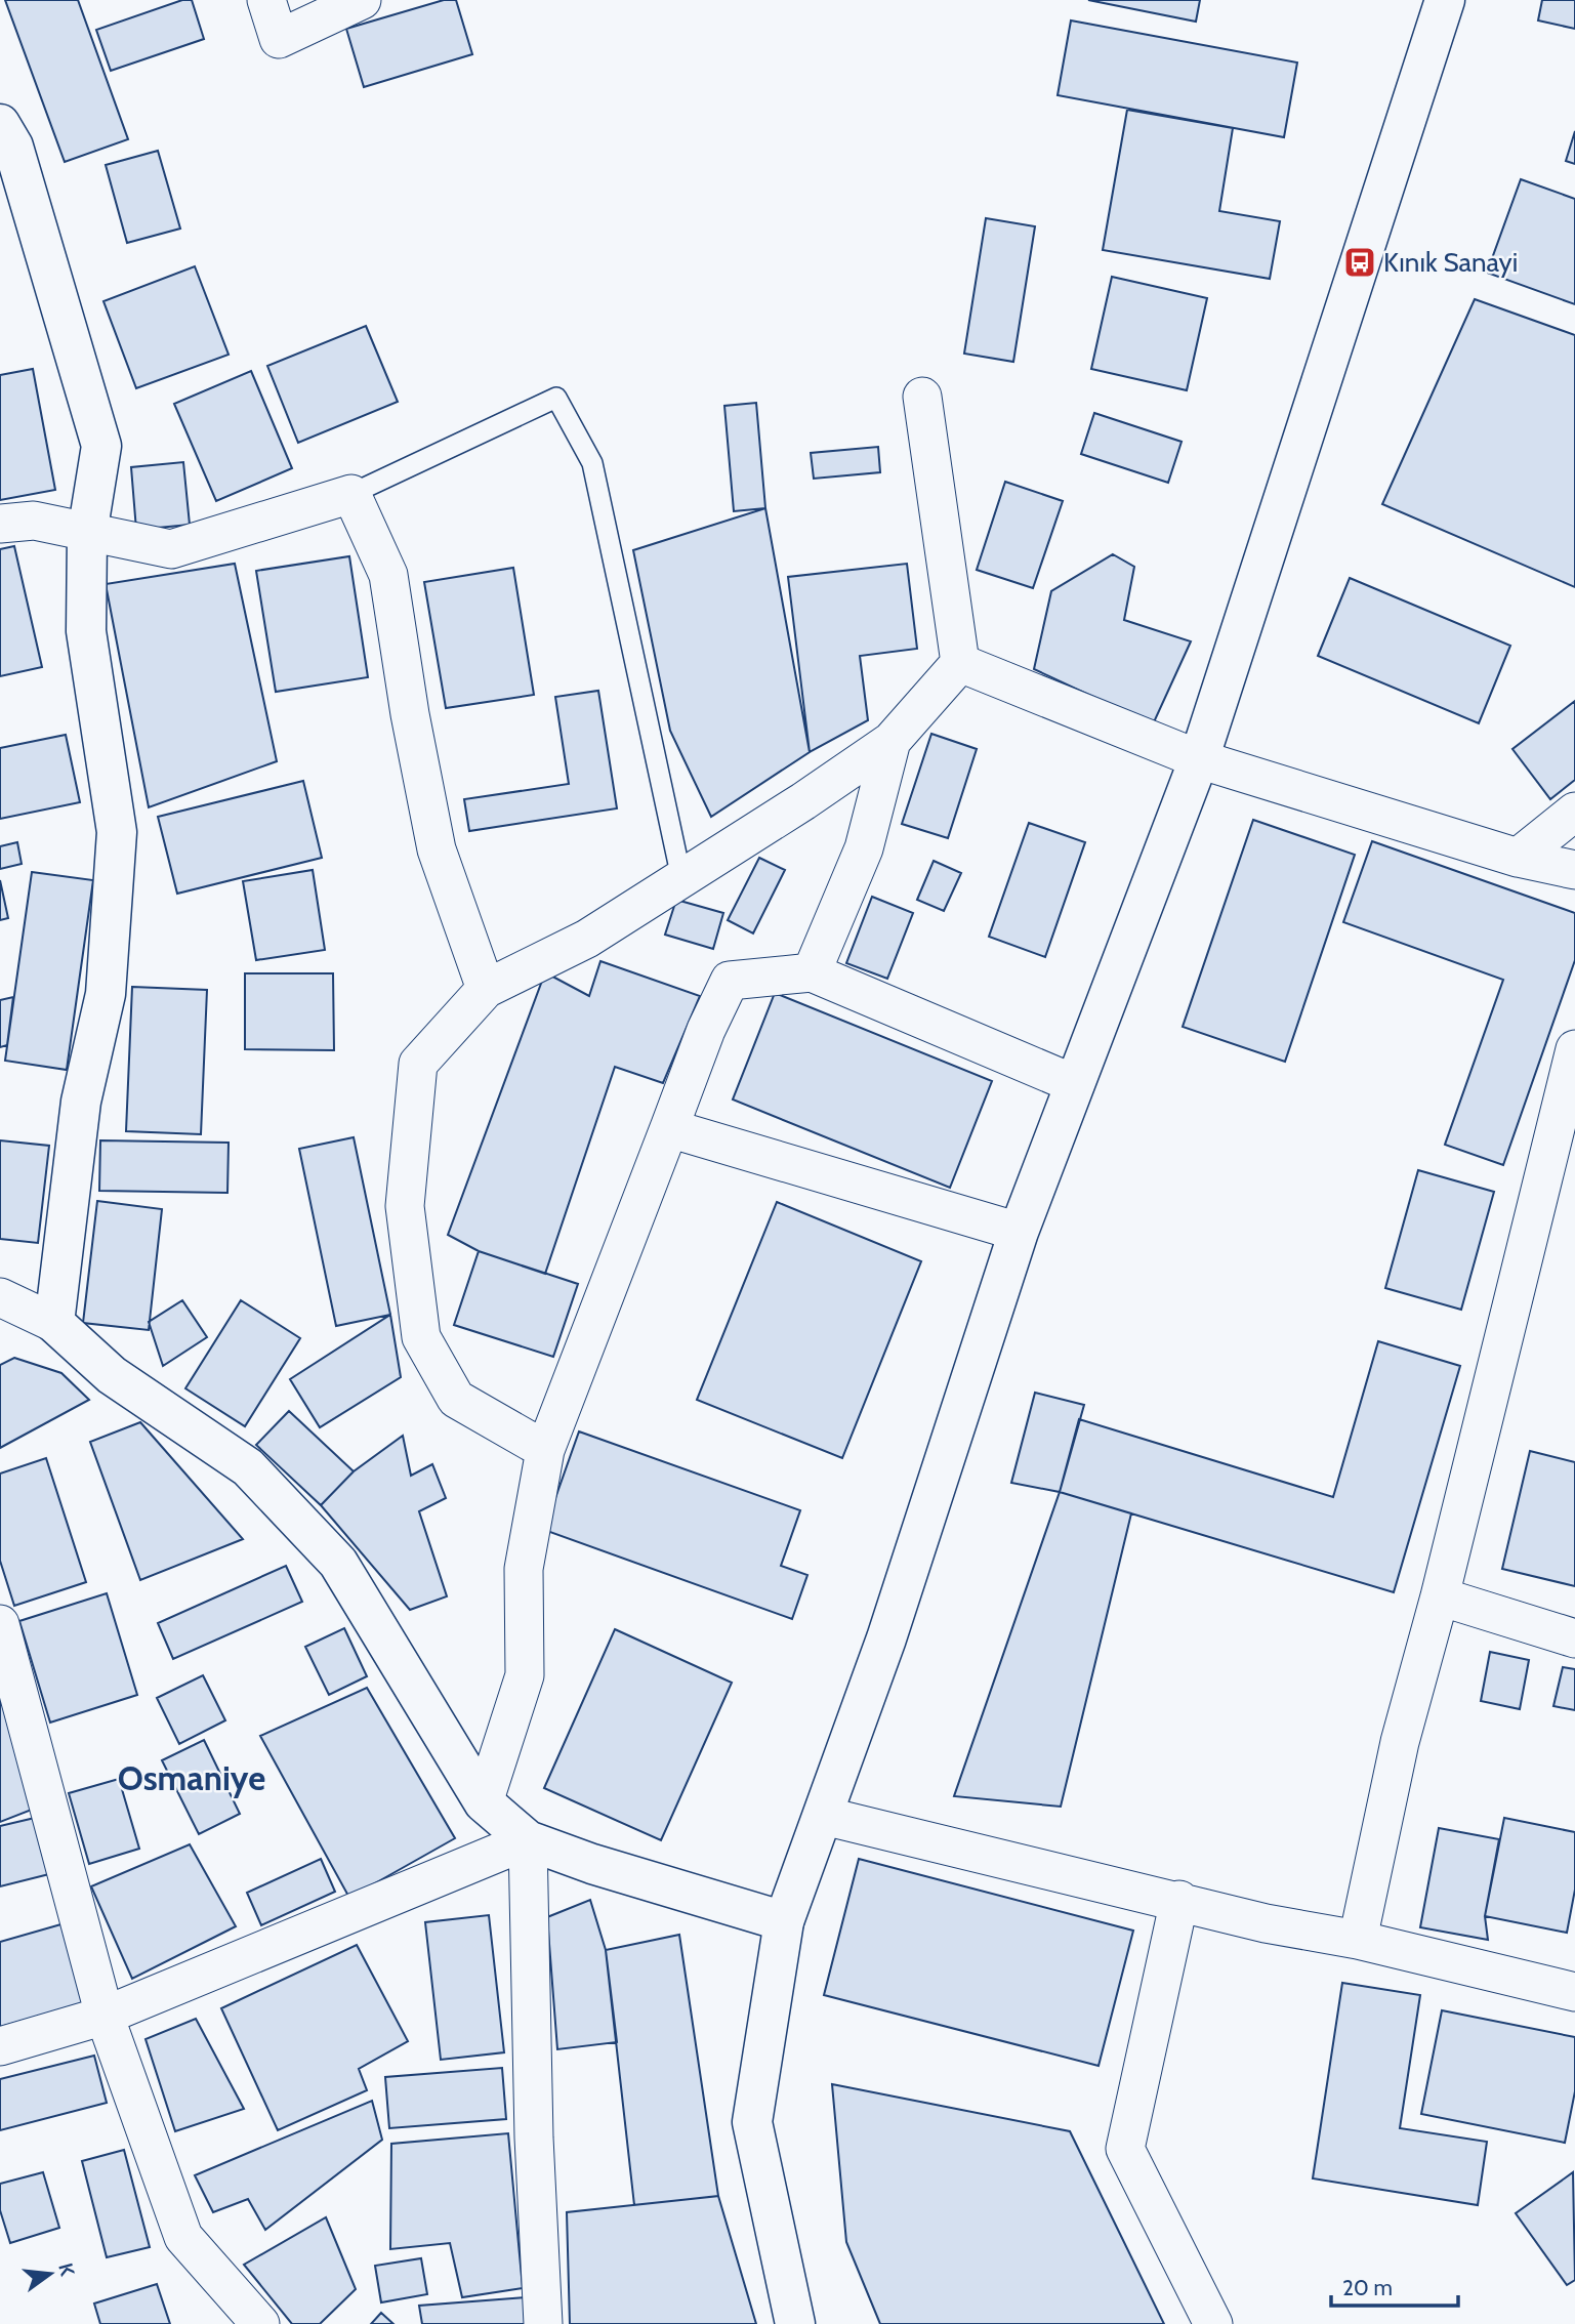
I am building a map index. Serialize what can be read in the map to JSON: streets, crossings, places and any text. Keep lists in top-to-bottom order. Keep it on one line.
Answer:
{"districts":["Osmaniye"],"places":{"bus stop":["Kınık Sanayi"]},"scale_bar":"20 m","north":"right"}
